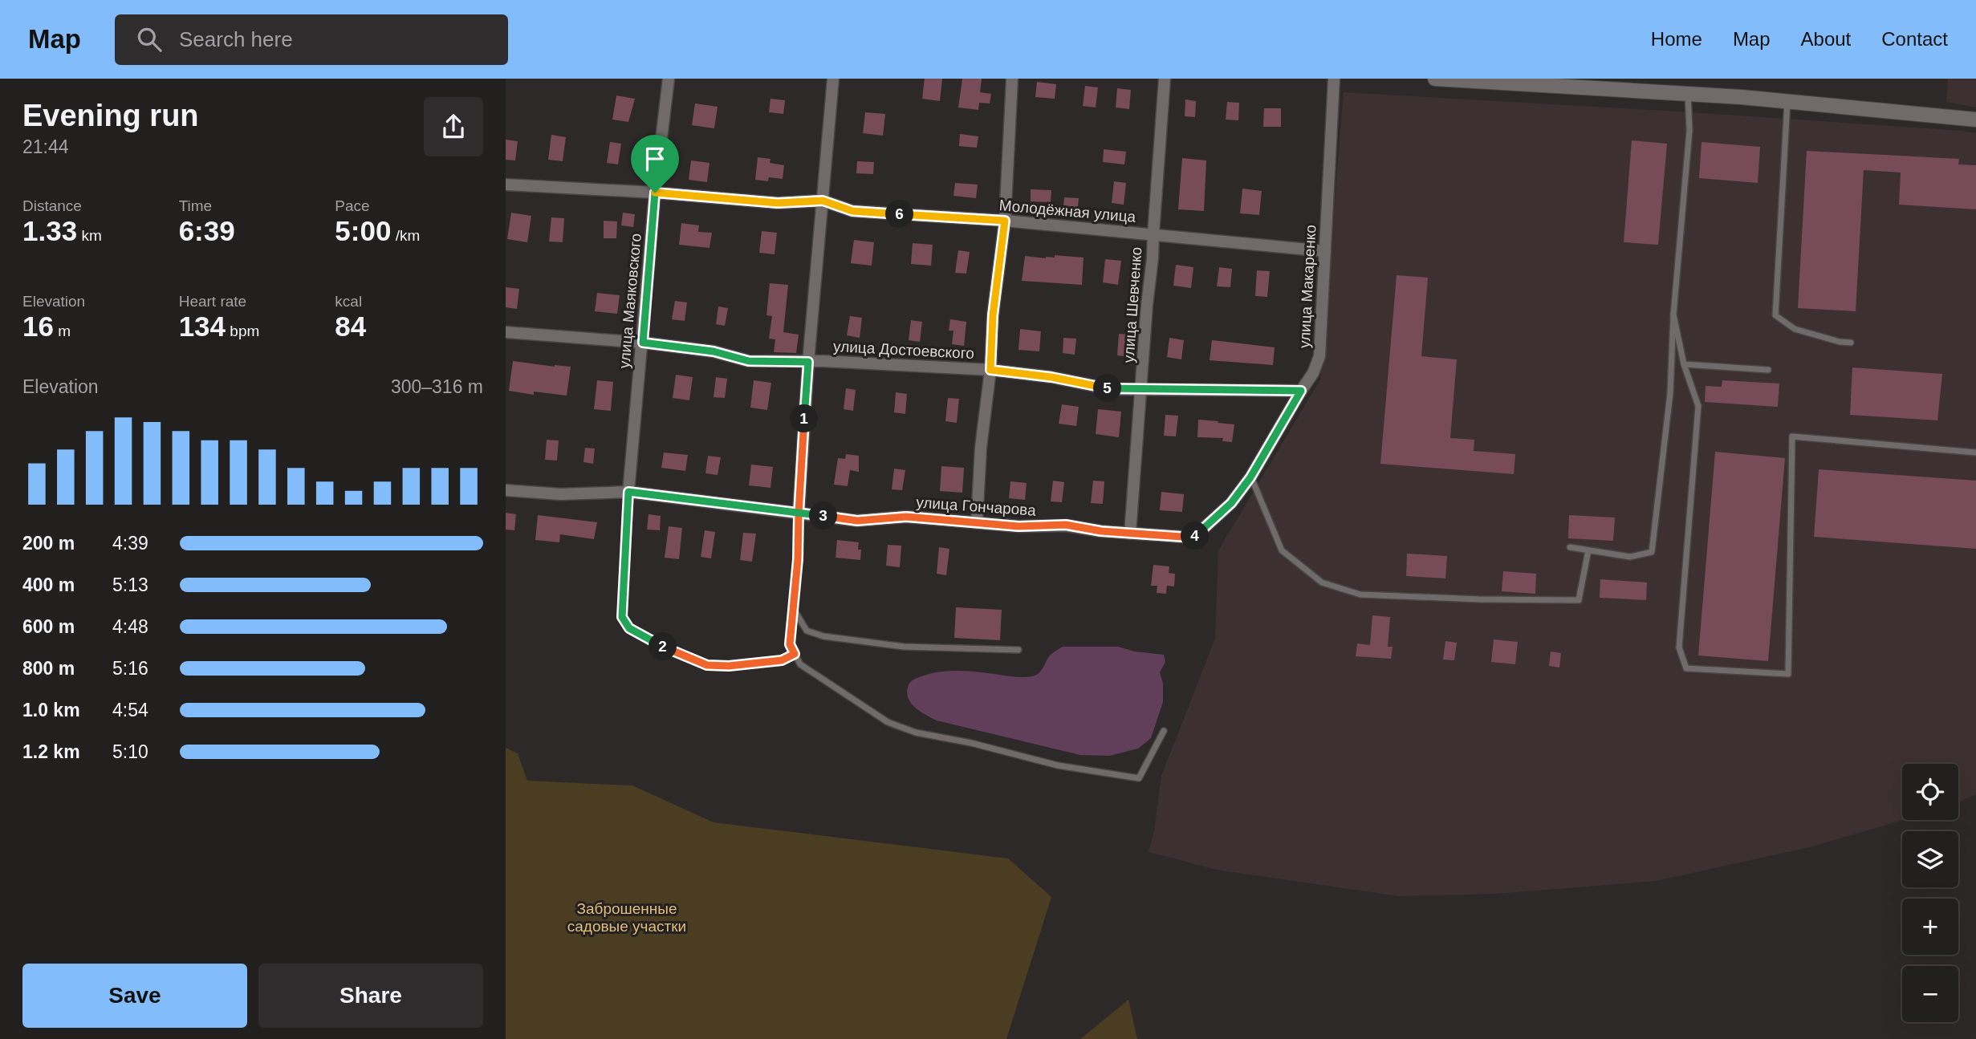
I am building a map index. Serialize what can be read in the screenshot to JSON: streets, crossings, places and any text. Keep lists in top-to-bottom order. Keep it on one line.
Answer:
{"streets":{"street":["Молодёжная улица","улица Макаренко","улица Маяковского","улица Шевченко","улица Достоевского","улица Гончарова"]},"crossings":[["Молодёжная улица","улица Макаренко"],["Молодёжная улица","улица Маяковского"],["Молодёжная улица","улица Шевченко"],["улица Макаренко","улица Достоевского"],["улица Макаренко","улица Гончарова"],["улица Маяковского","улица Достоевского"],["улица Маяковского","улица Гончарова"],["улица Шевченко","улица Достоевского"],["улица Шевченко","улица Гончарова"]],"parks":["Заброшенные садовые участки"],"page":{"header":"Map","search":"Search here","nav":["Home","Map","About","Contact"],"heading":["Evening run","21:44"],"stats":[["Distance","1.33 km"],["Time","6:39"],["Pace","5:00 /km"],["Elevation","16 m"],["Heart rate","134 bpm"],["kcal","84"]],"pins":["6","5","1","3","4","2"],"chart":["Elevation","300–316 m"],"list":[{"name":"200 m","note":"4:39"},{"name":"400 m","note":"5:13"},{"name":"600 m","note":"4:48"},{"name":"800 m","note":"5:16"},{"name":"1.0 km","note":"4:54"},{"name":"1.2 km","note":"5:10"}],"map_buttons":["+","−"],"buttons":["Save","Share"]}}
